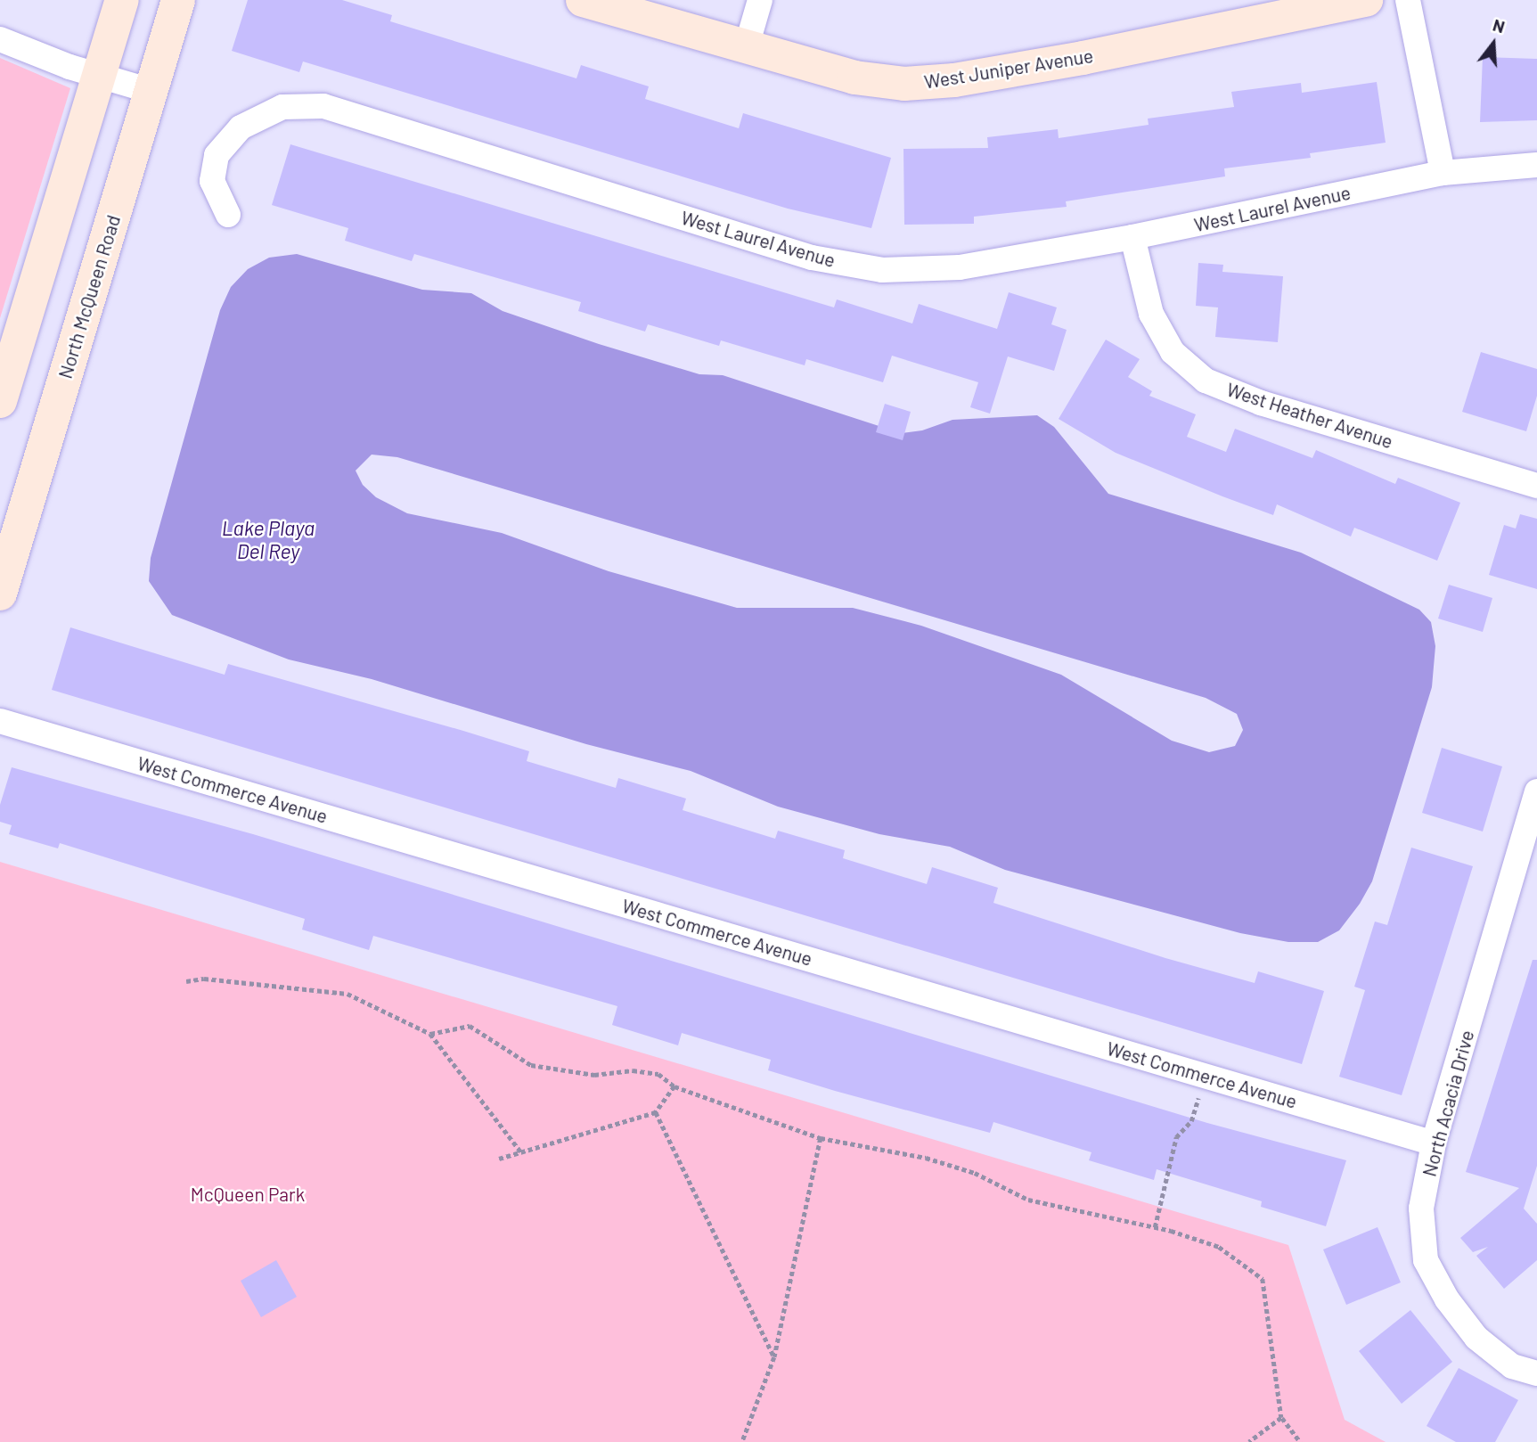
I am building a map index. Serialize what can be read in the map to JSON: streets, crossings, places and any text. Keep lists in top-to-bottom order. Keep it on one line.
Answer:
{"streets":{"main road":["West Juniper Avenue","North McQueen Road"],"street":["West Laurel Avenue","West Heather Avenue","West Commerce Avenue","North Acacia Drive"]},"crossings":[["West Laurel Avenue","West Heather Avenue"],["West Commerce Avenue","North Acacia Drive"]],"water":["Lake Playa Del Rey"],"parks":["McQueen Park"],"north":"top"}
